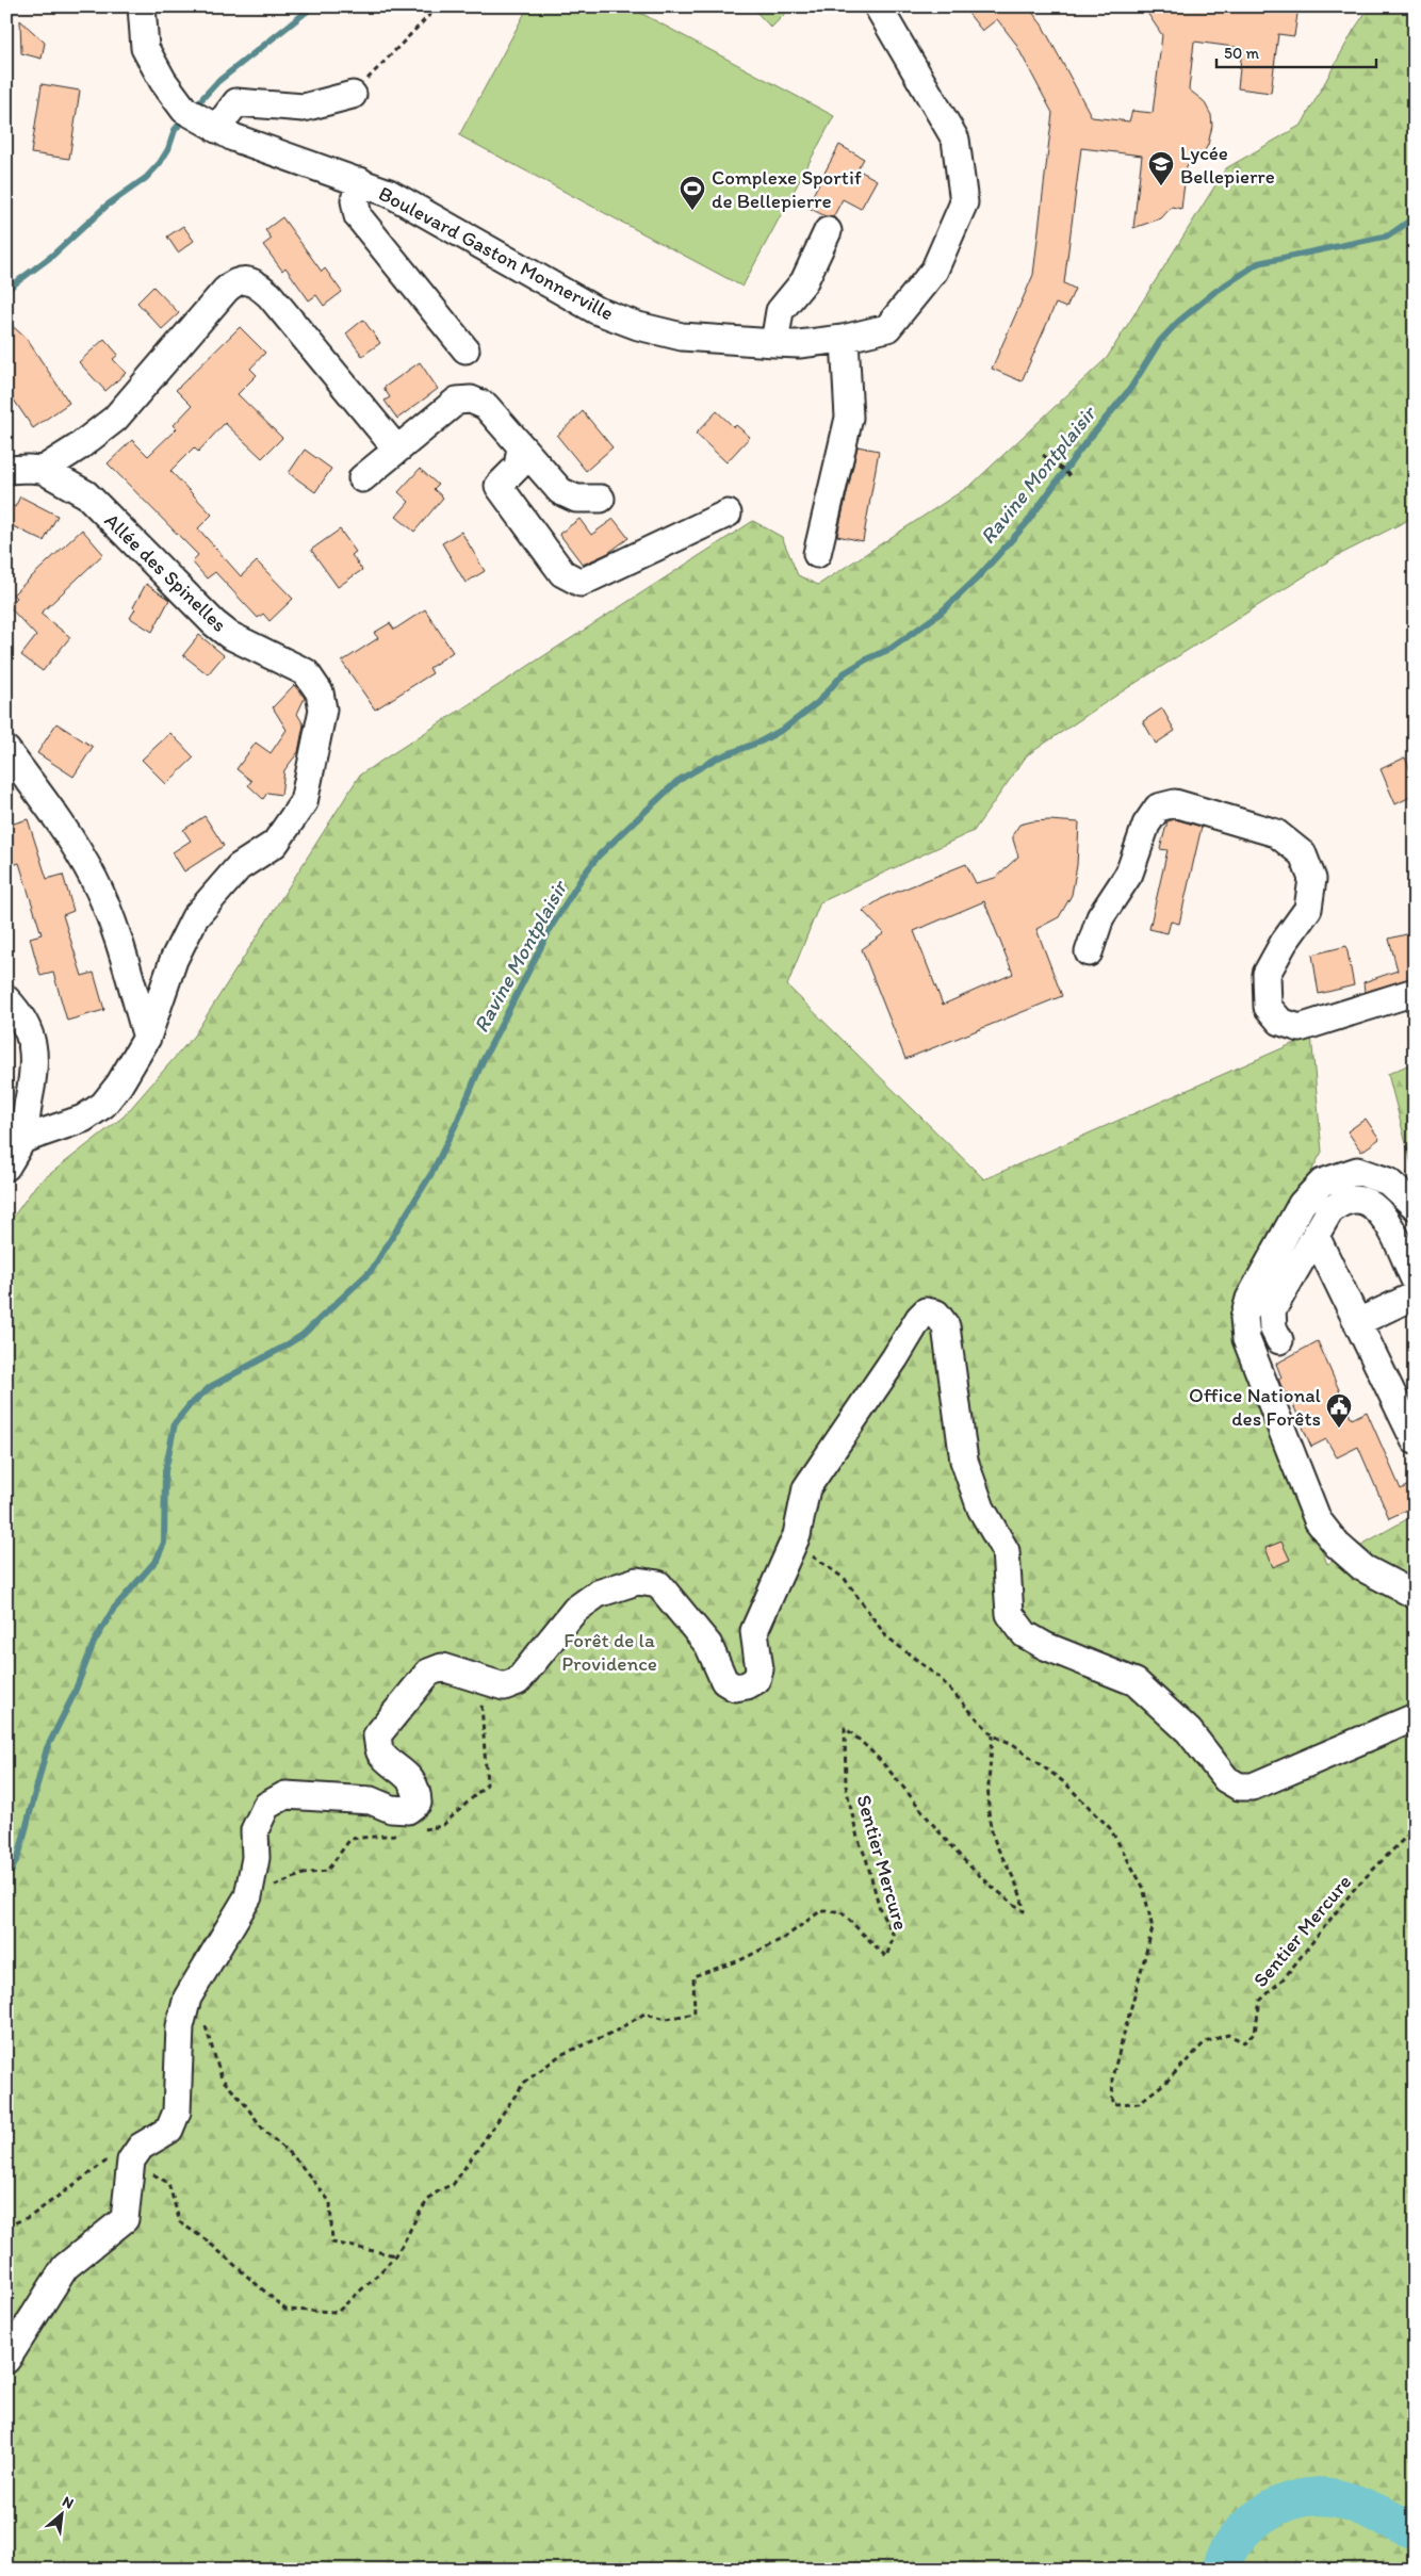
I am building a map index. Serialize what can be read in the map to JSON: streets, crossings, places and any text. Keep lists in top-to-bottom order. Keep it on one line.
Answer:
{"streets":{"street":["Boulevard Gaston Monnerville","Allée des Spinelles"],"path":["Sentier Mercure"]},"water":["Ravine Montplaisir"],"parks":["Forêt de la Providence"],"places":{"school or university":["Lycée Bellepierre"],"sports":["Complexe Sportif de Bellepierre"],"public building":["Office National des Forêts"]},"scale_bar":"50 m","north":"top right"}
